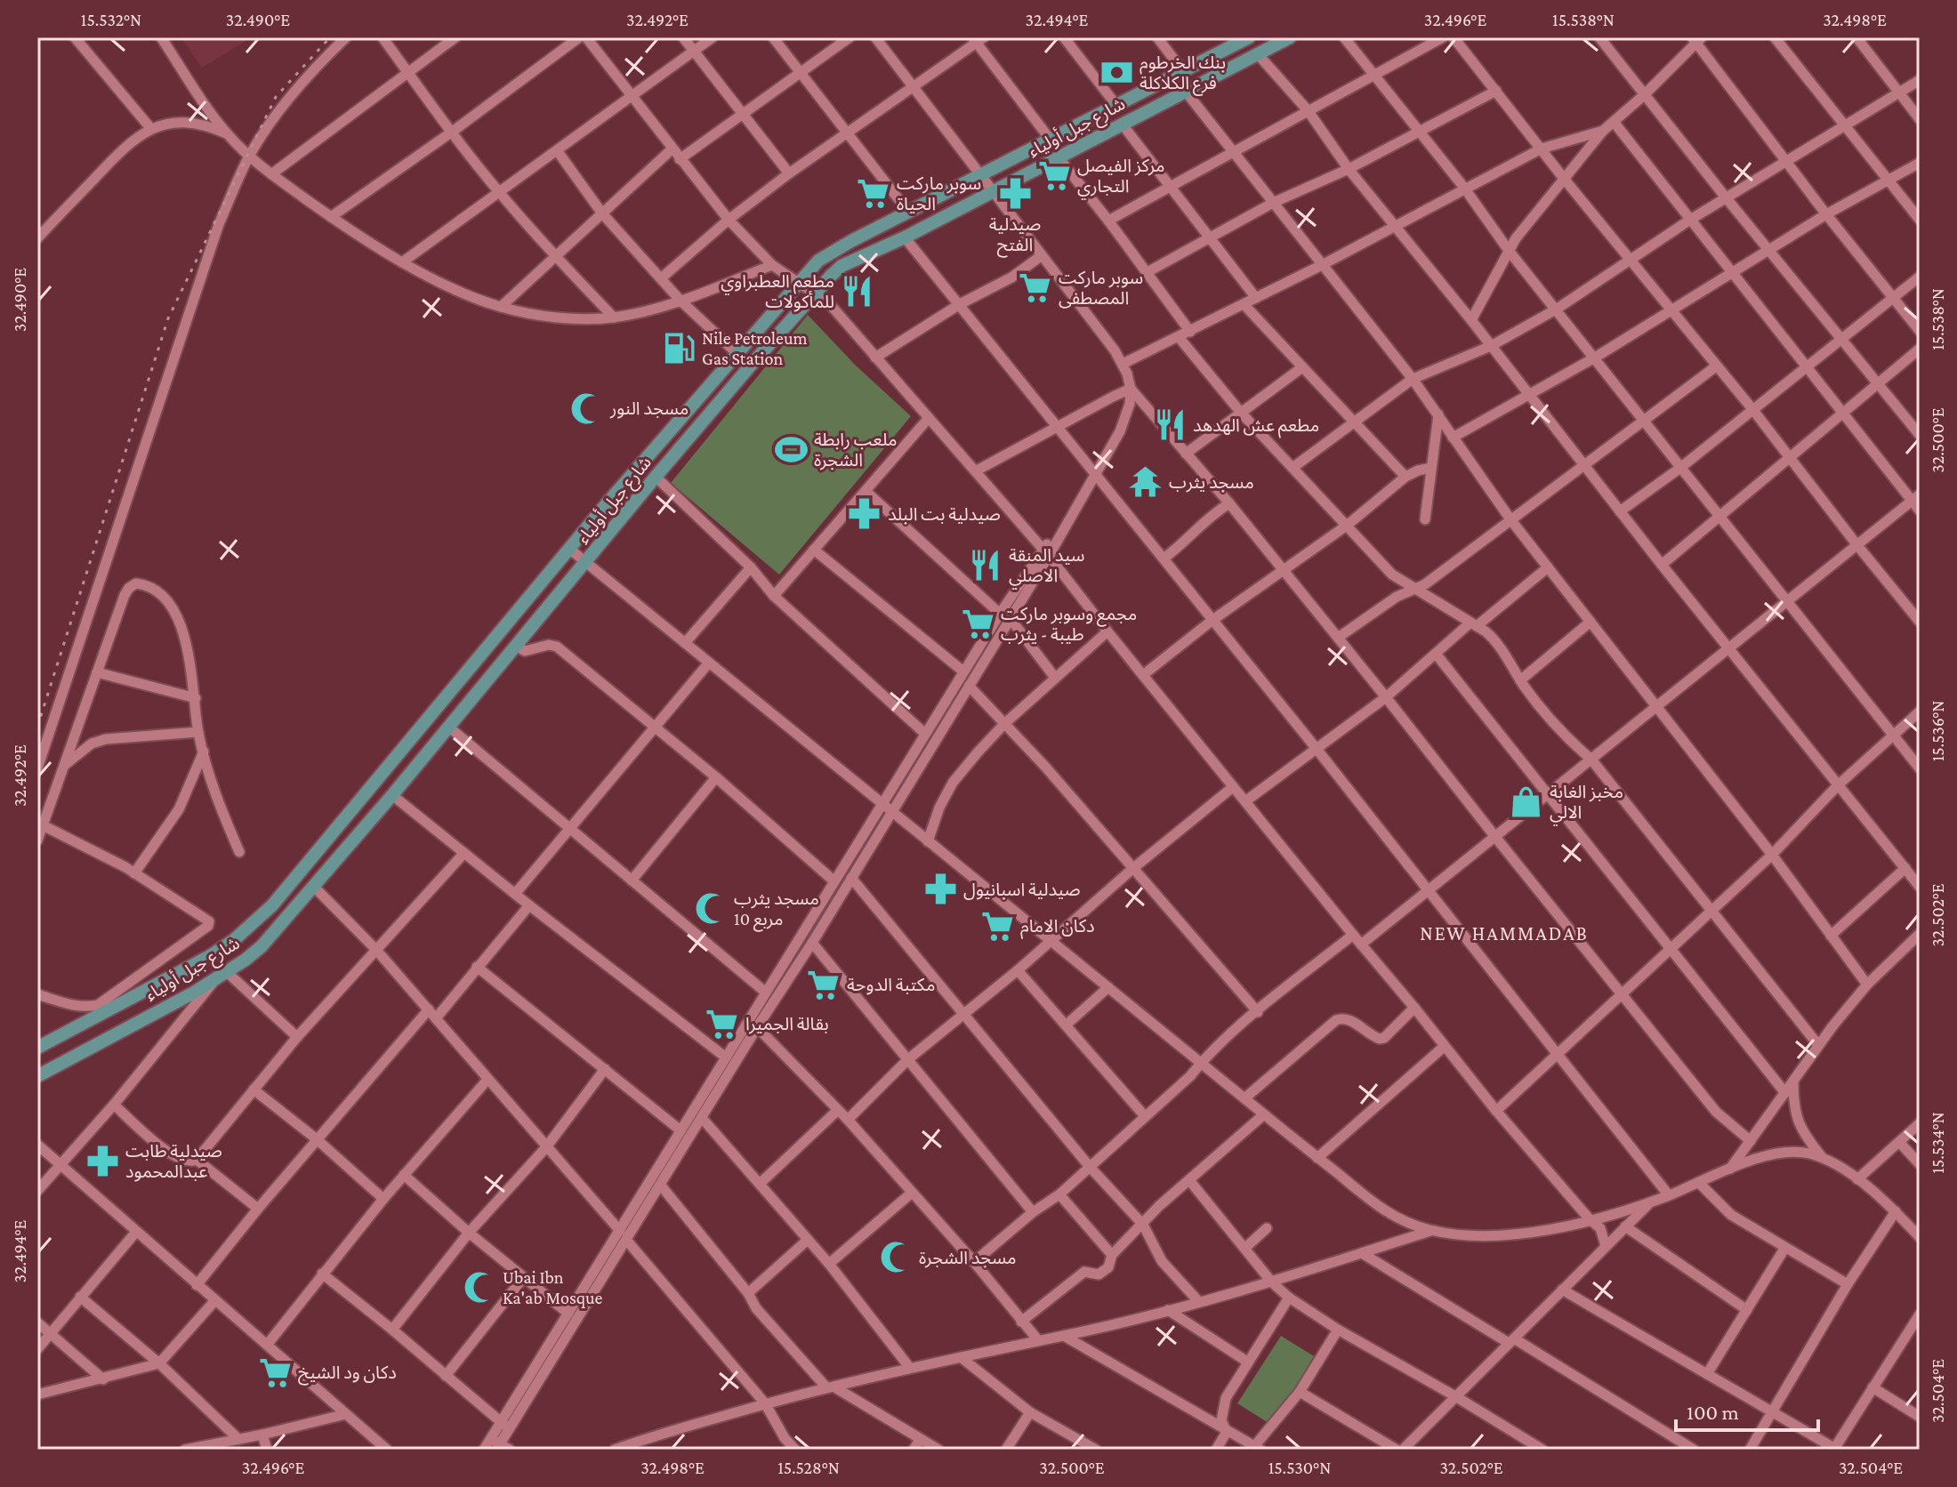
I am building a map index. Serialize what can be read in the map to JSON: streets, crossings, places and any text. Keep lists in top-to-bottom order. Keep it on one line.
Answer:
{"streets":{"main road":["شارع جبل أولياء"]},"districts":["NEW HAMMADAB"],"places":{"bank":["بنك الخرطوم فرع الكلاكلة"],"supermarket":["مركز الفيصل التجاري","سوبر ماركت الحياة","سوبر ماركت المصطفى","مجمع وسوبر ماركت طيبة - يثرب","دكان الامام","مكتبة الدوحة","بقالة الجميرا","دكان ود الشيخ"],"pharmacy":["صيدلية الفتح","صيدلية بت البلد","صيدلية اسبانيول","صيدلية طابت عبدالمحمود"],"restaurant":["مطعم العطبراوي للمأكولات","مطعم عش الهدهد","سيد المنقة الاصلي"],"fuel station":["Nile Petroleum Gas Station"],"mosque":["مسجد النور","مسجد يثرب مربع 10","مسجد الشجرة","Ubai Ibn Ka'ab Mosque"],"sports":["ملعب رابطة الشجرة"],"temple":["مسجد يثرب"],"shop":["مخبز الغابة الالي"]},"scale_bar":"100 m","coordinates":["15.532°N","32.490°E","32.492°E","32.494°E","32.496°E","15.538°N","32.498°E","32.500°E","15.536°N","32.502°E","15.534°N","32.504°E","15.528°N","15.530°N"]}
